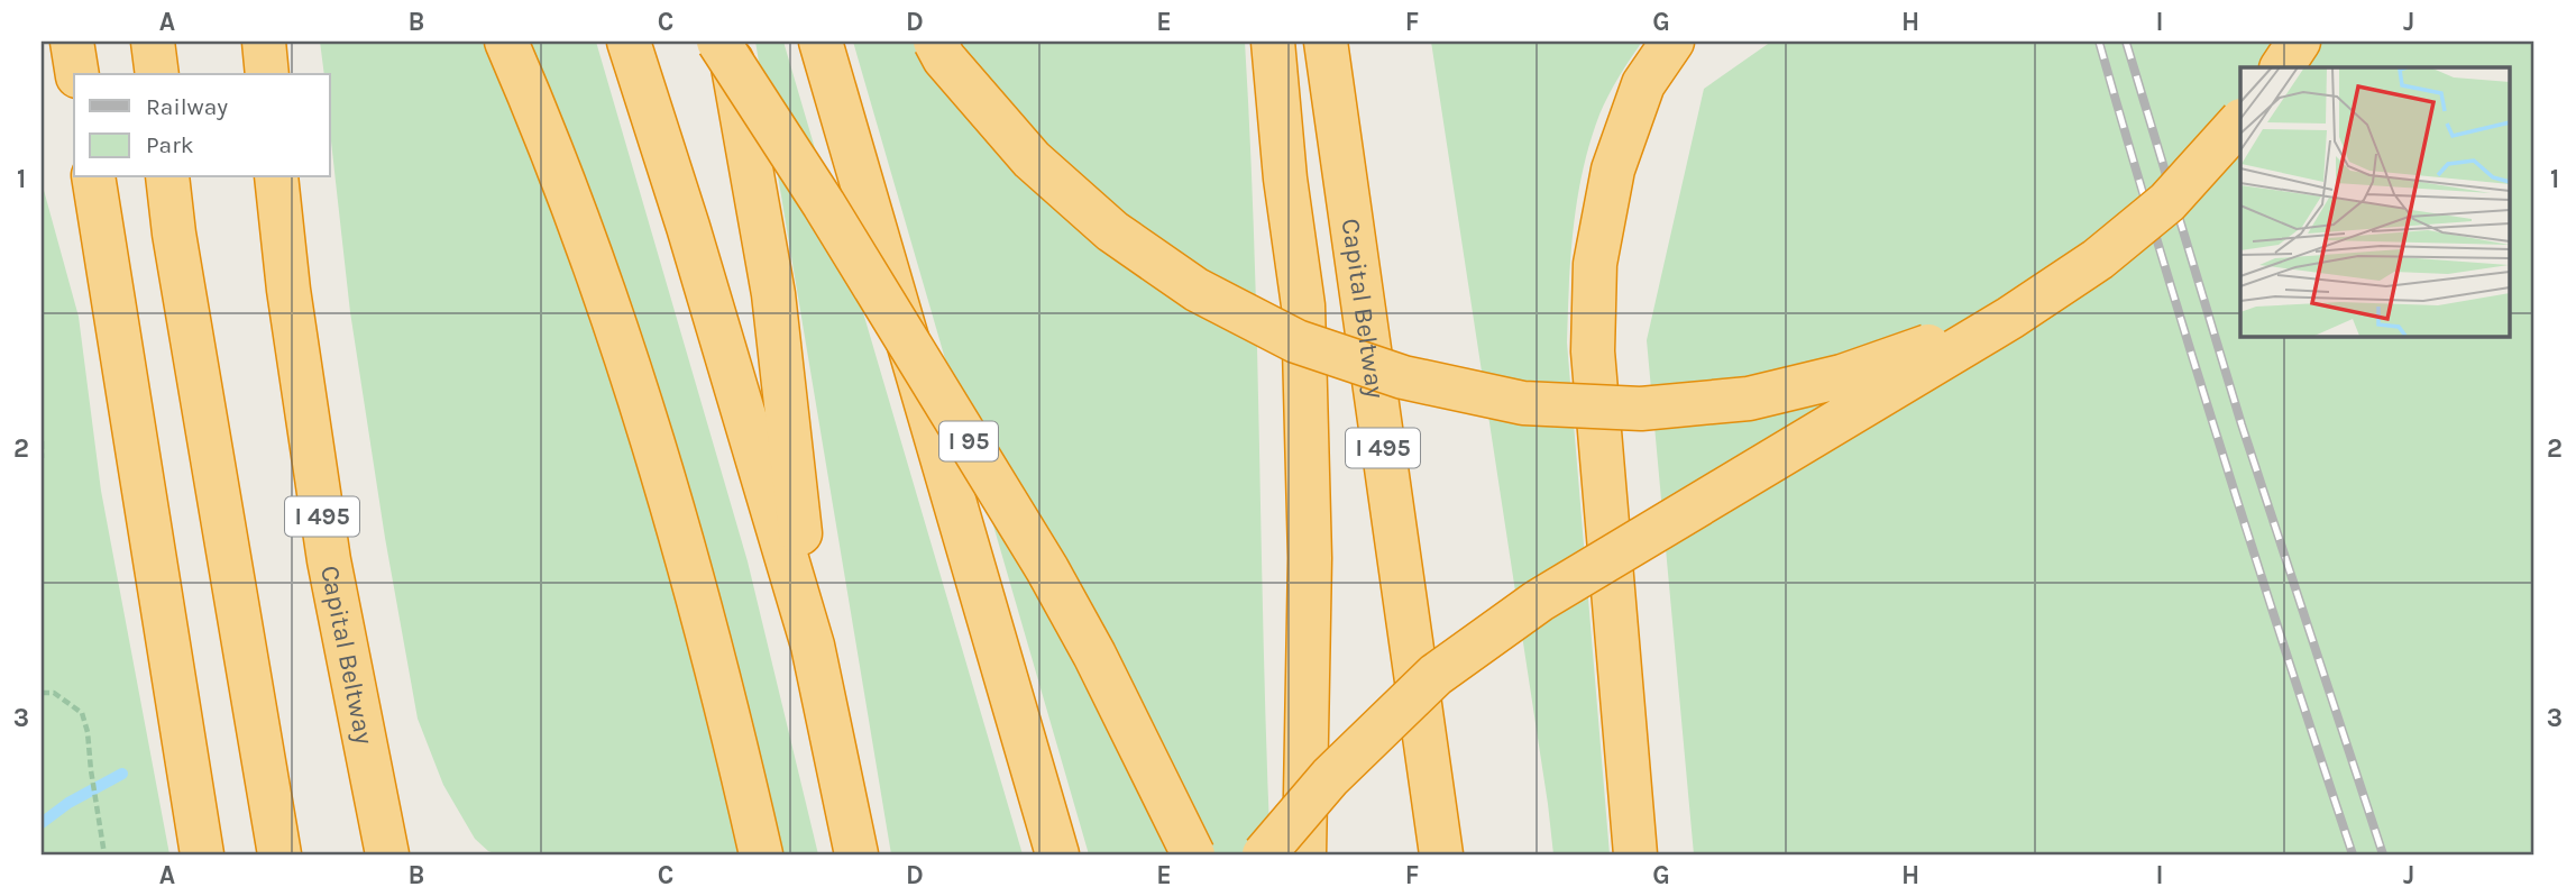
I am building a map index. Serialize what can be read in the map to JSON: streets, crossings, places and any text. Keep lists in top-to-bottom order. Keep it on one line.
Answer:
{"streets":{"highway":["Capital Beltway","I 95","I 495"]},"legend":["Railway","Park"],"grid":{"columns":["A","B","C","D","E","F","G","H","I","J"],"rows":["1","2","3"]}}
